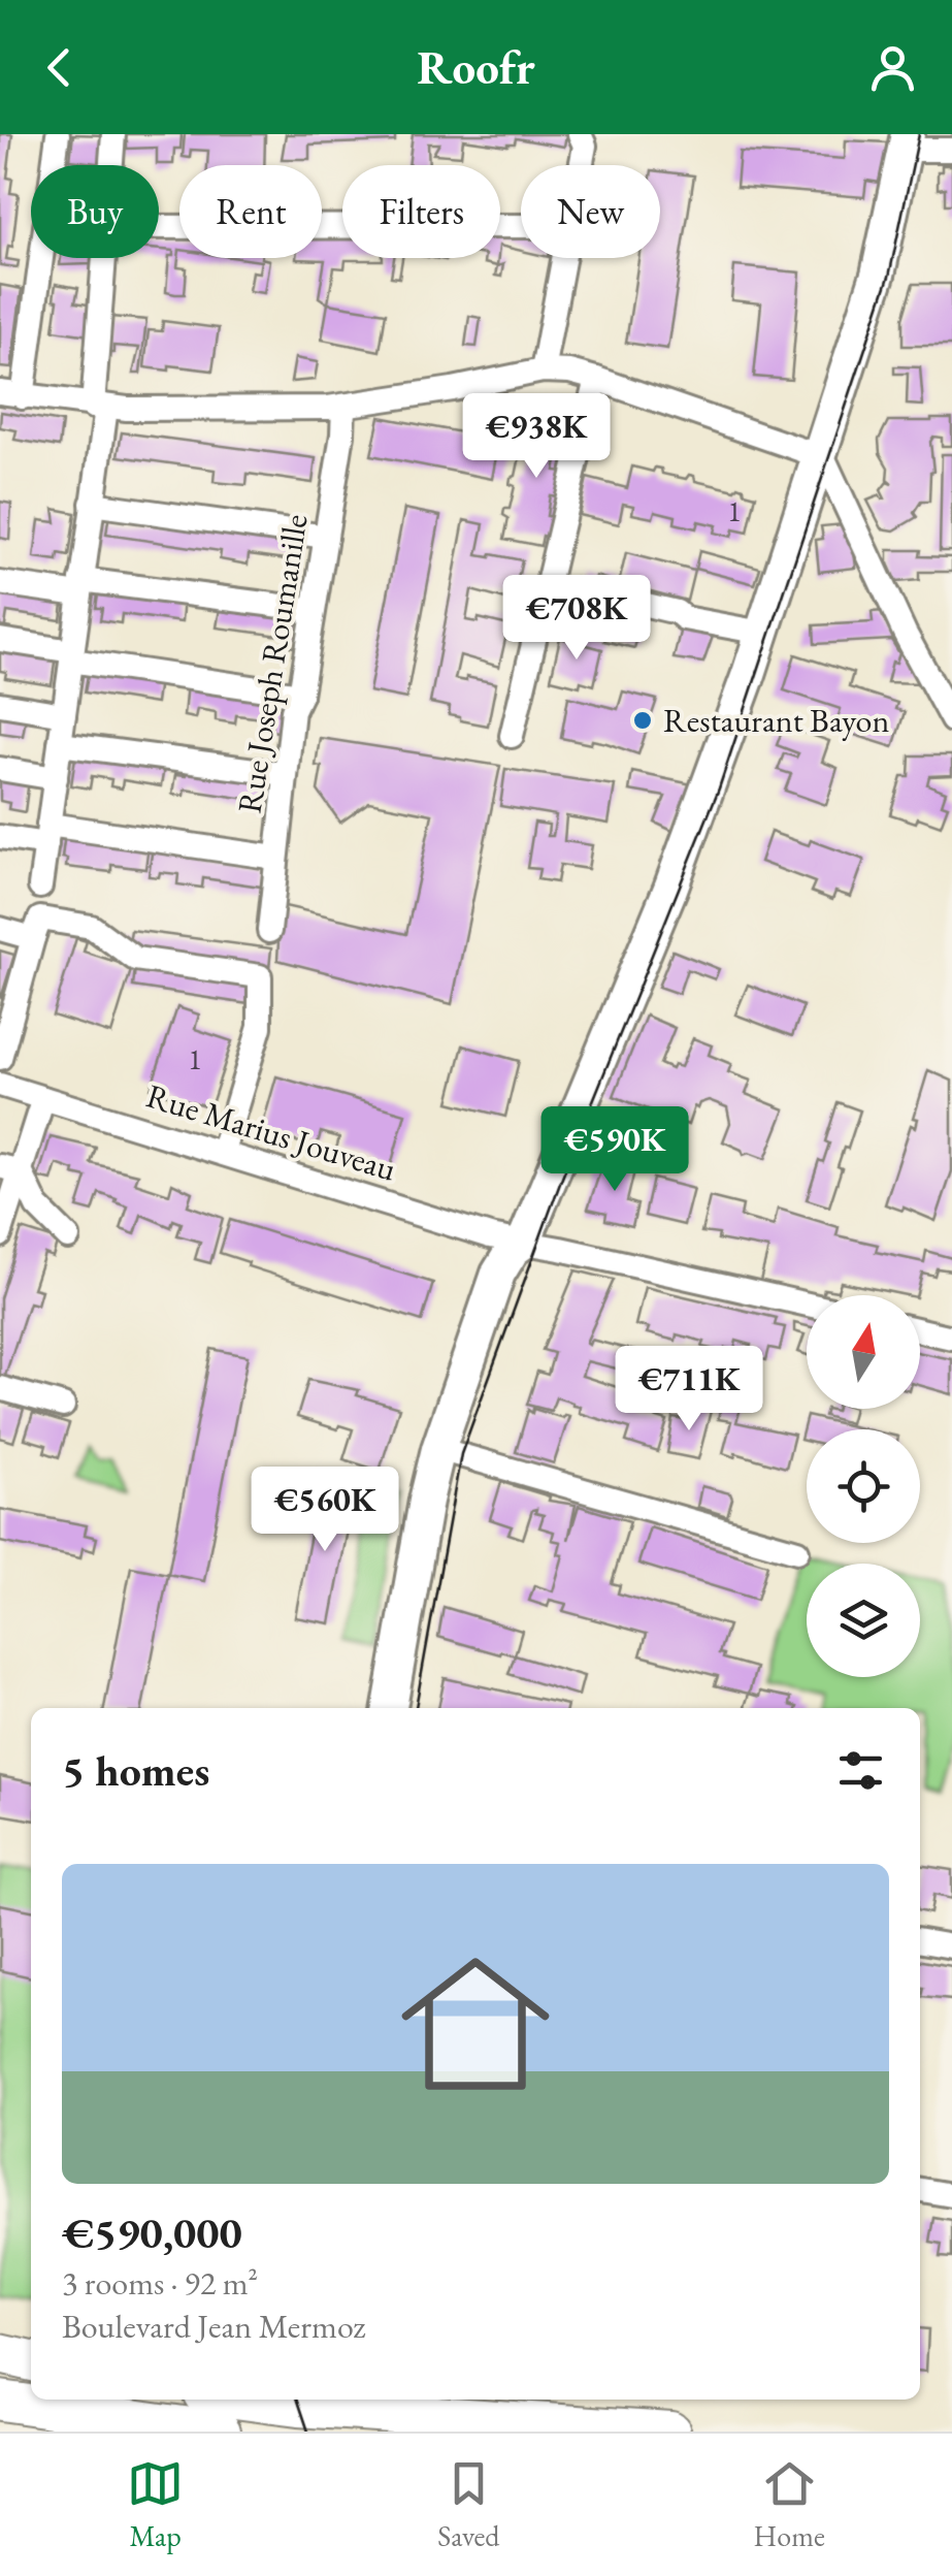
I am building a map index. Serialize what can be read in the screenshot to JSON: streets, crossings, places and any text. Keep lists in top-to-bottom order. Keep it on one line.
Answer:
{"streets":{"street":["Rue Joseph Roumanille","Rue Marius Jouveau"]},"places":["Restaurant Bayon"],"house_numbers":["1","1"],"north":"top","page":{"header":"Roofr","chip":["Buy","Rent","Filters","New"],"price":["€938K","€708K","€590K","€711K","€560K"],"heading":"5 homes","list":[{"name":"€590,000","note":"3 rooms · 92 m² · Boulevard Jean Mermoz"}],"tabs":["Map","Saved","Home"]}}
